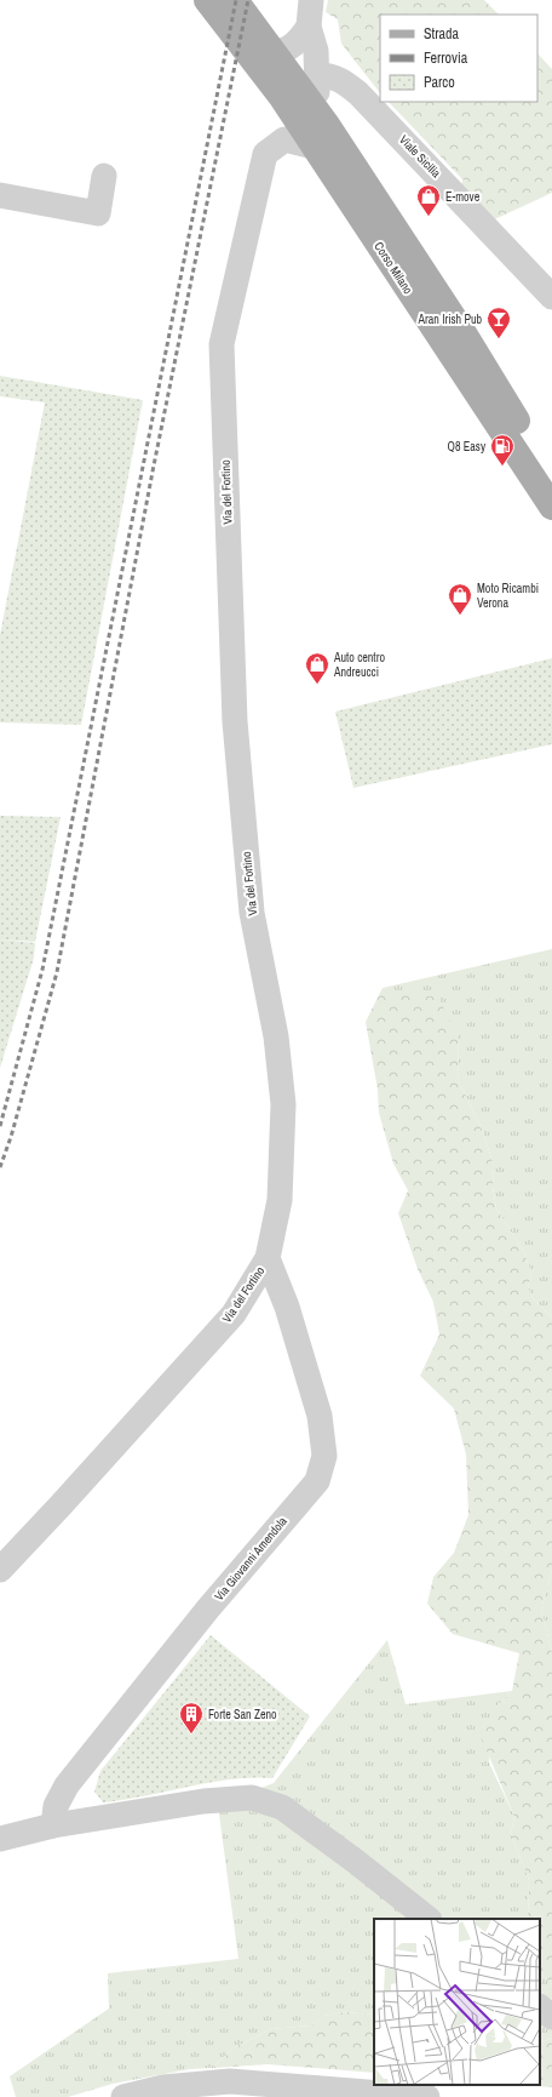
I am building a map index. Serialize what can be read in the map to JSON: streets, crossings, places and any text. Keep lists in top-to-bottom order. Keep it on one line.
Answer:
{"streets":{"main road":["Corso Milano"],"street":["Viale Sicilia","Via del Fortino","Via Giovanni Amendola"]},"crossings":[["Corso Milano","Via del Fortino"],["Via del Fortino","Via Giovanni Amendola"]],"places":{"shop":["E-move","Moto Ricambi Verona","Auto centro Andreucci"],"bar":["Aran Irish Pub"],"fuel station":["Q8 Easy"],"building":["Forte San Zeno"]},"legend":["Strada","Ferrovia","Parco"]}
